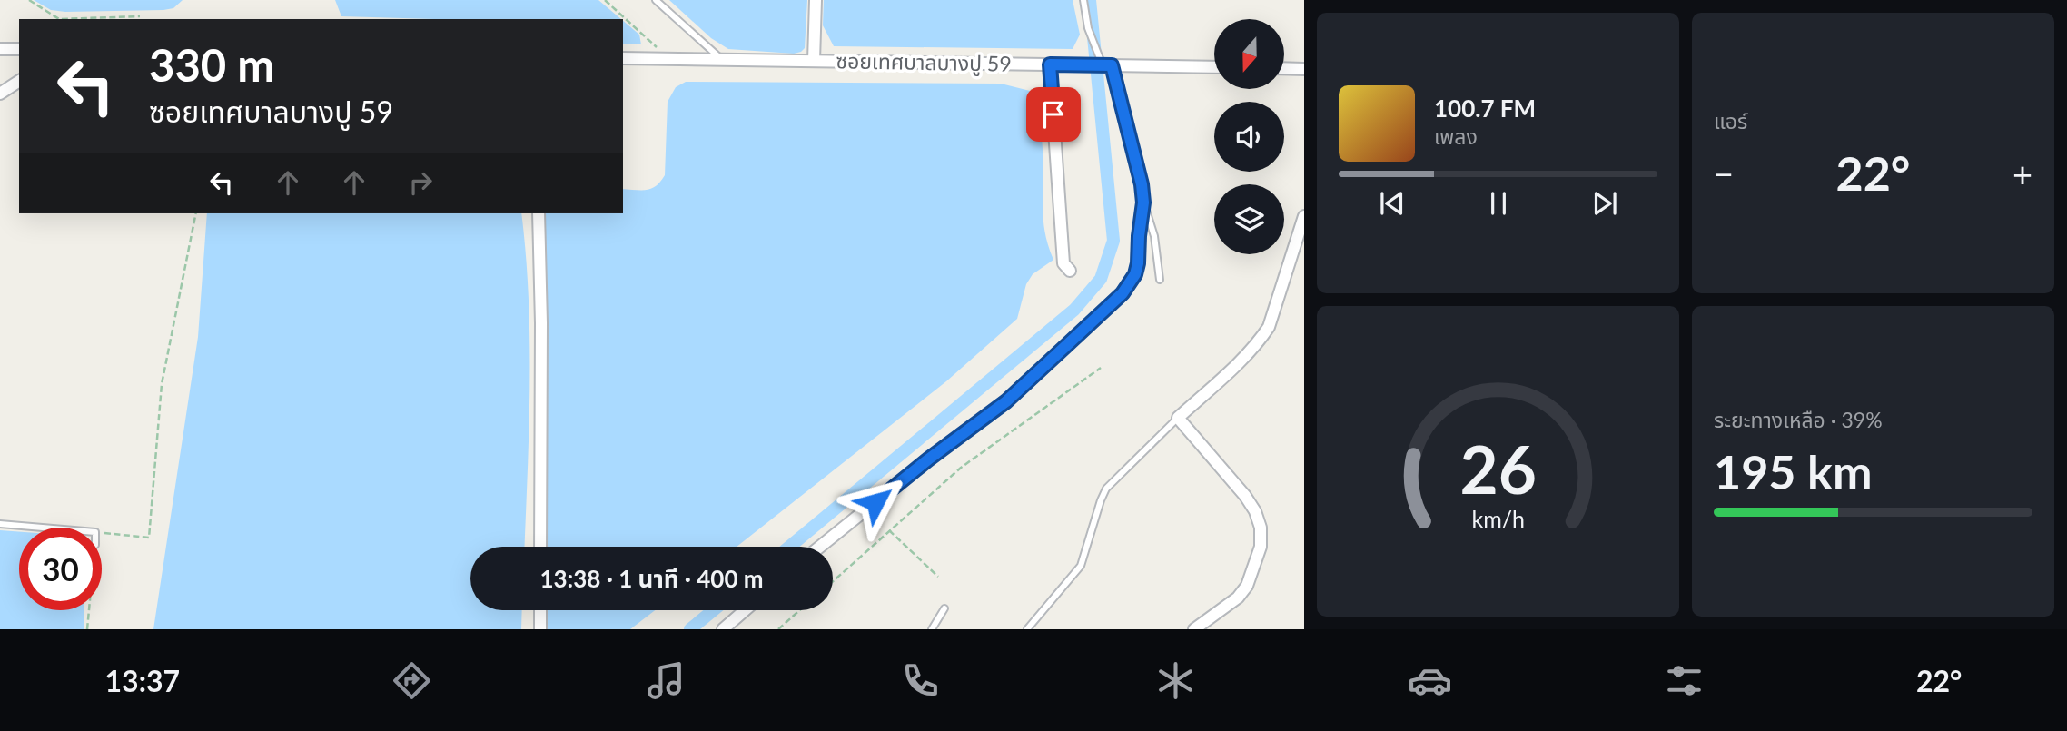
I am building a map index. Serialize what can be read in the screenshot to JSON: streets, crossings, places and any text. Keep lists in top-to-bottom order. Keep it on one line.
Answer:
{"streets":{"street":["ซอยเทศบาลบางปู 59"]},"north":"bottom","page":{"tile":["แอร์",["ระยะทางเหลือ · 39%","195 km"]],"turn":["330 m","ซอยเทศบาลบางปู 59"],"song":["100.7 FM","เพลง"],"heat":["−","22°","+"],"limit":"30","trip":"13:38 · 1 นาที · 400 m","tabs":["13:37","22°"],"gauge":["26","km/h"]}}
